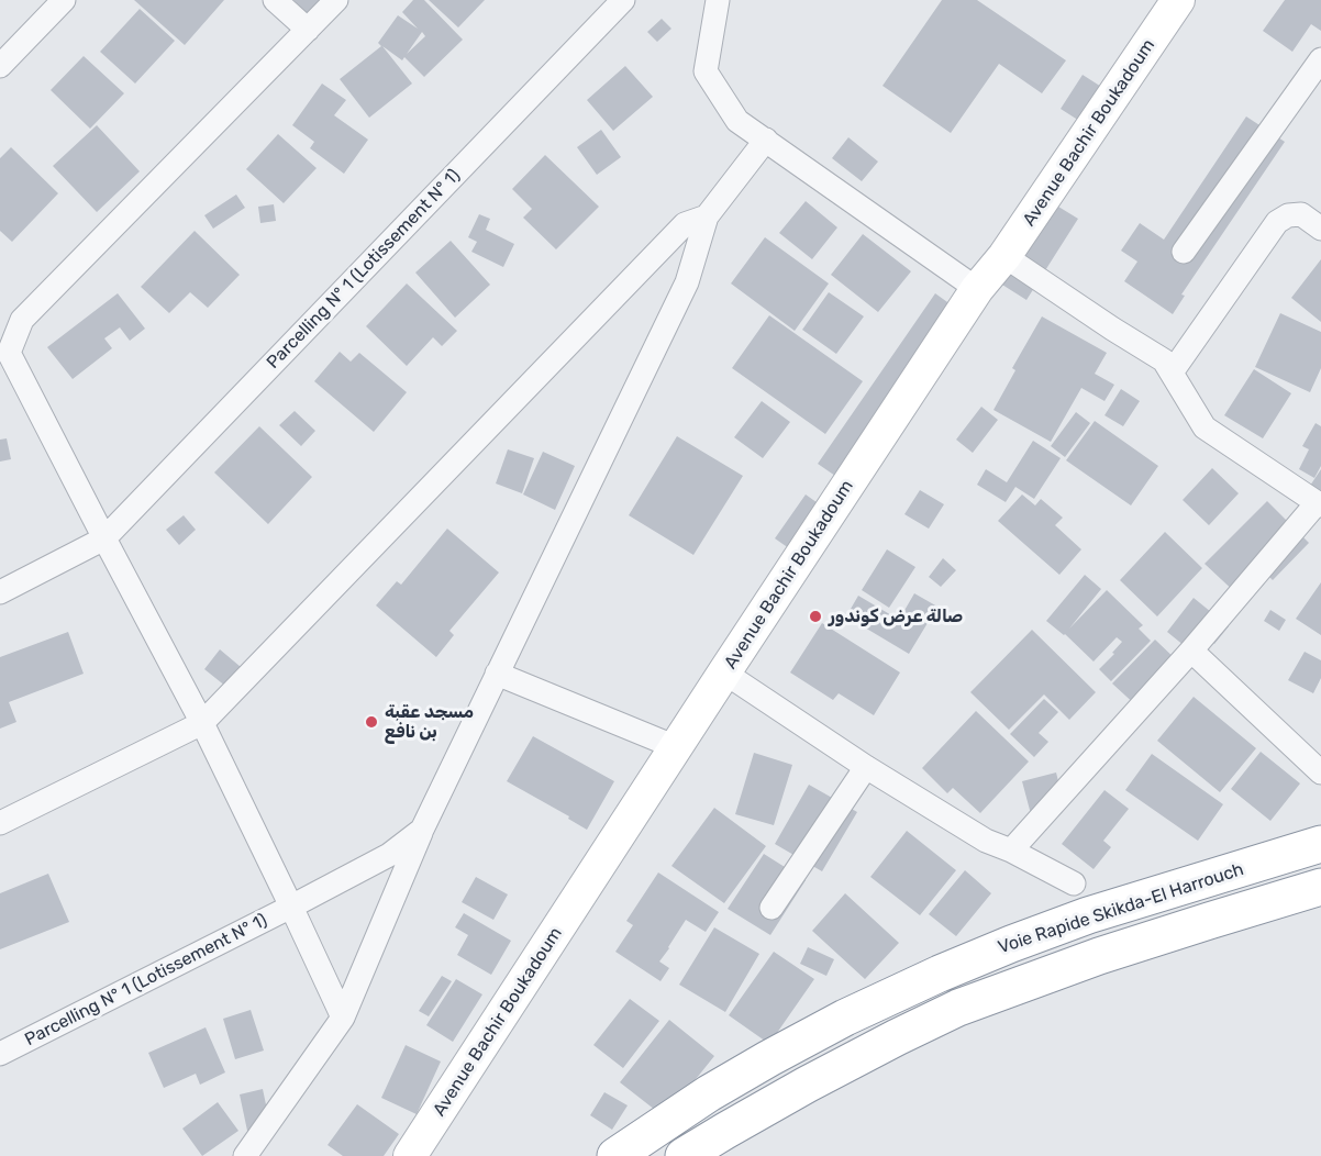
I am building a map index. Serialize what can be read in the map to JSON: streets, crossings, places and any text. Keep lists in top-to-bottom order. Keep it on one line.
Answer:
{"streets":{"highway":["Voie Rapide Skikda-El Harrouch"],"street":["Avenue Bachir Boukadoum","Parcelling N° 1 (Lotissement N° 1)"]},"places":["صالة عرض كوندور","مسجد عقبة بن نافع"]}
